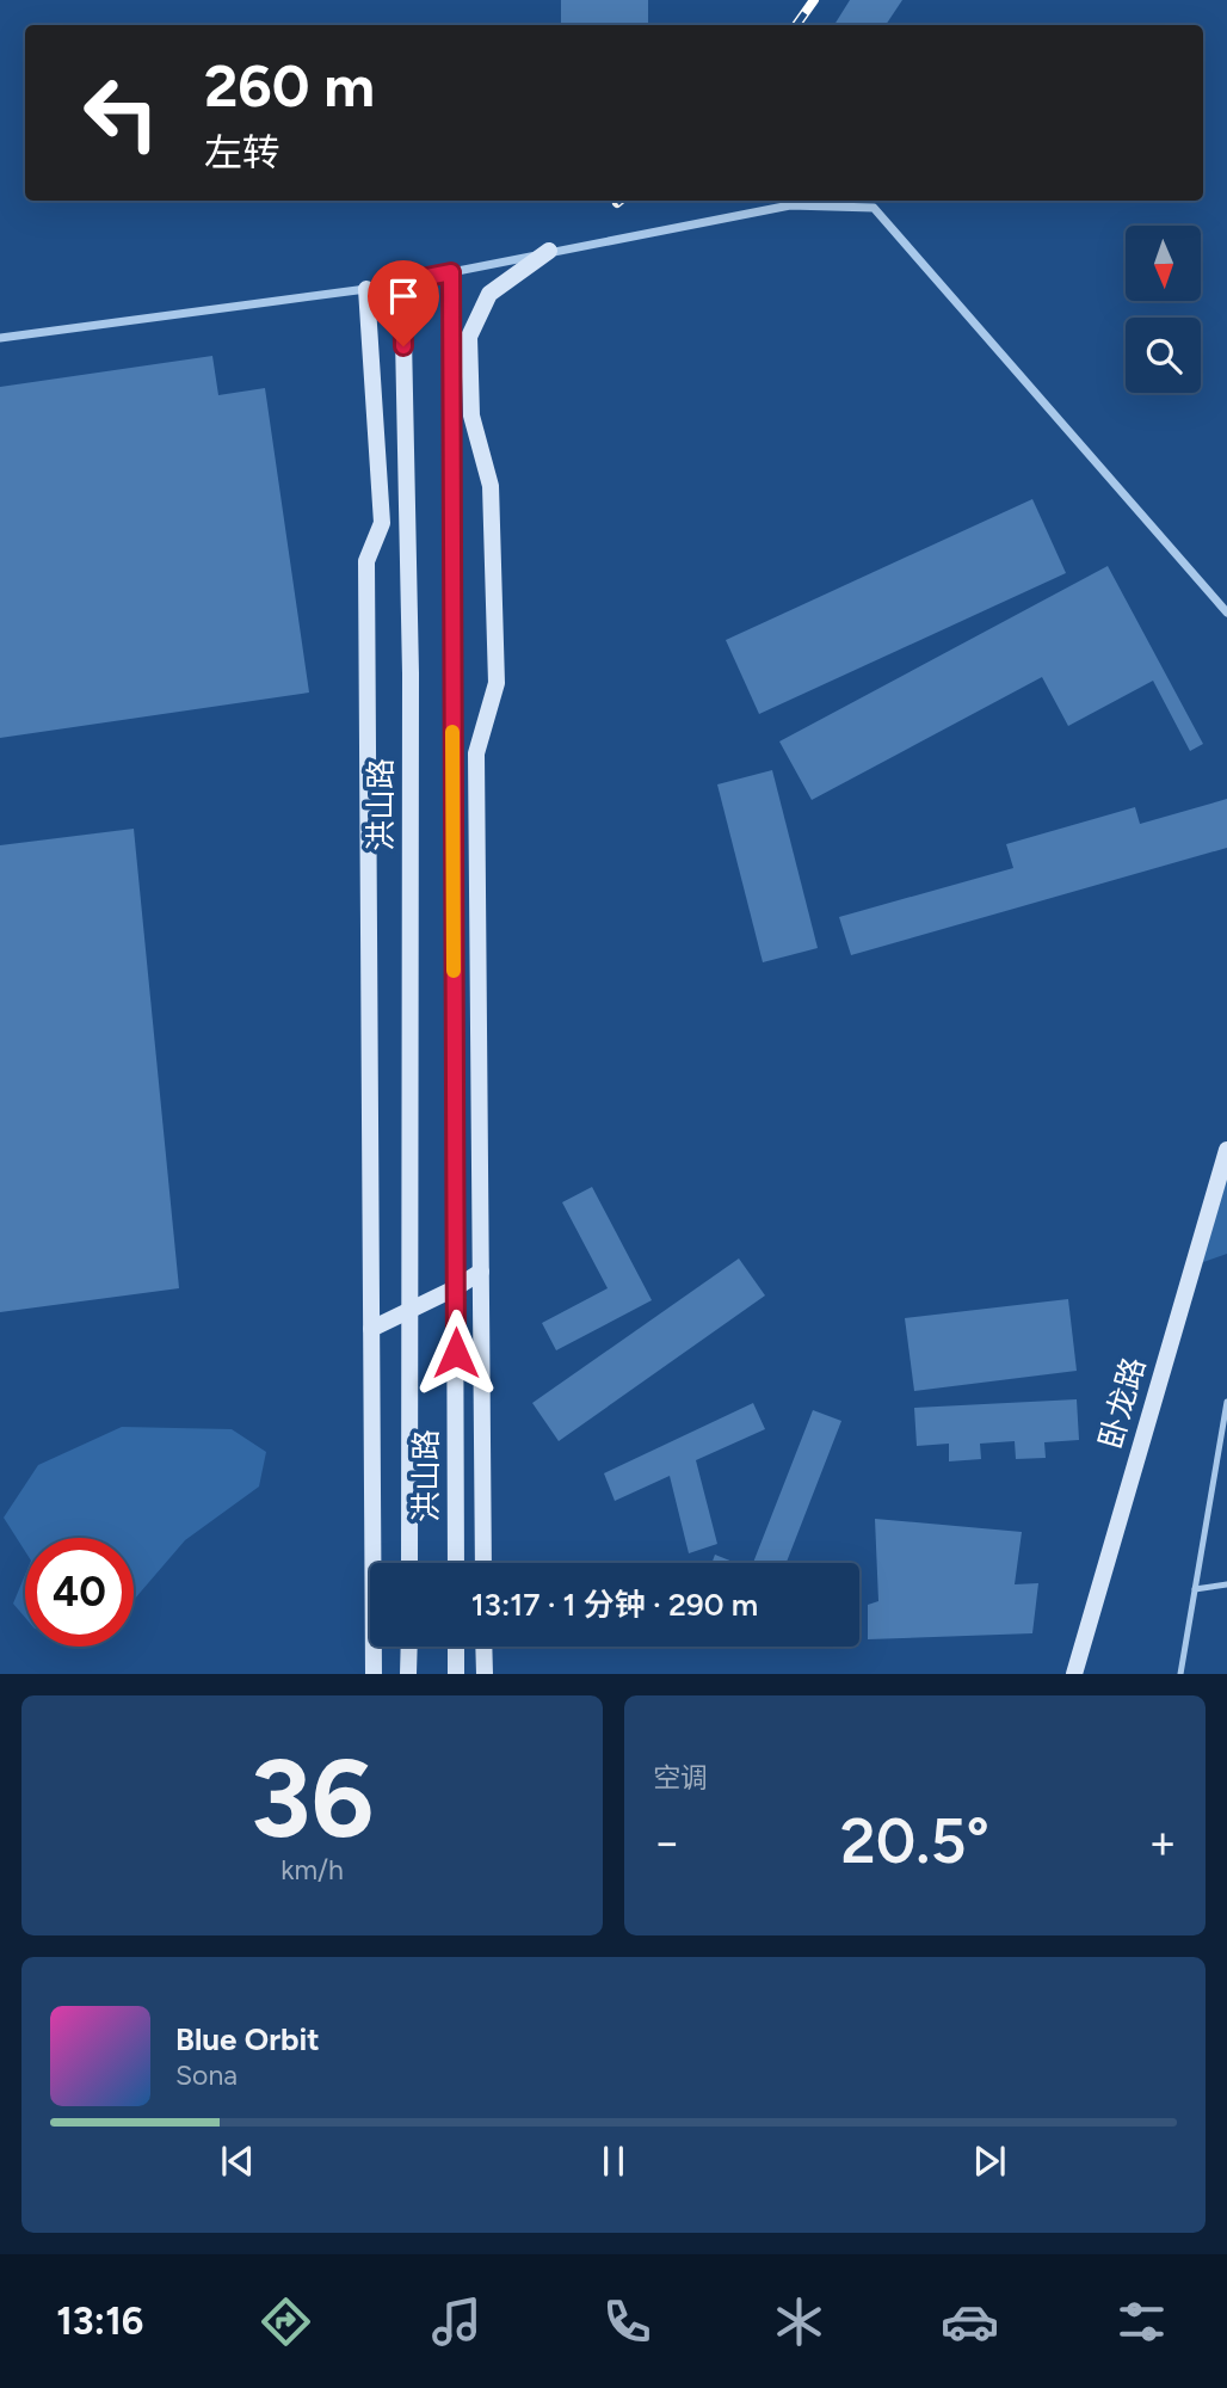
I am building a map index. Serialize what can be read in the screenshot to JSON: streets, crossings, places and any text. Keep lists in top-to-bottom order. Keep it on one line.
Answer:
{"streets":{"street":["洪山路","卧龙路"]},"north":"bottom","page":{"turn":["260 m","左转"],"limit":"40","trip":"13:17 · 1 分钟 · 290 m","tile":[["36","km/h"],"空调"],"heat":["−","20.5°","+"],"song":["Blue Orbit","Sona"],"tabs":"13:16"}}
